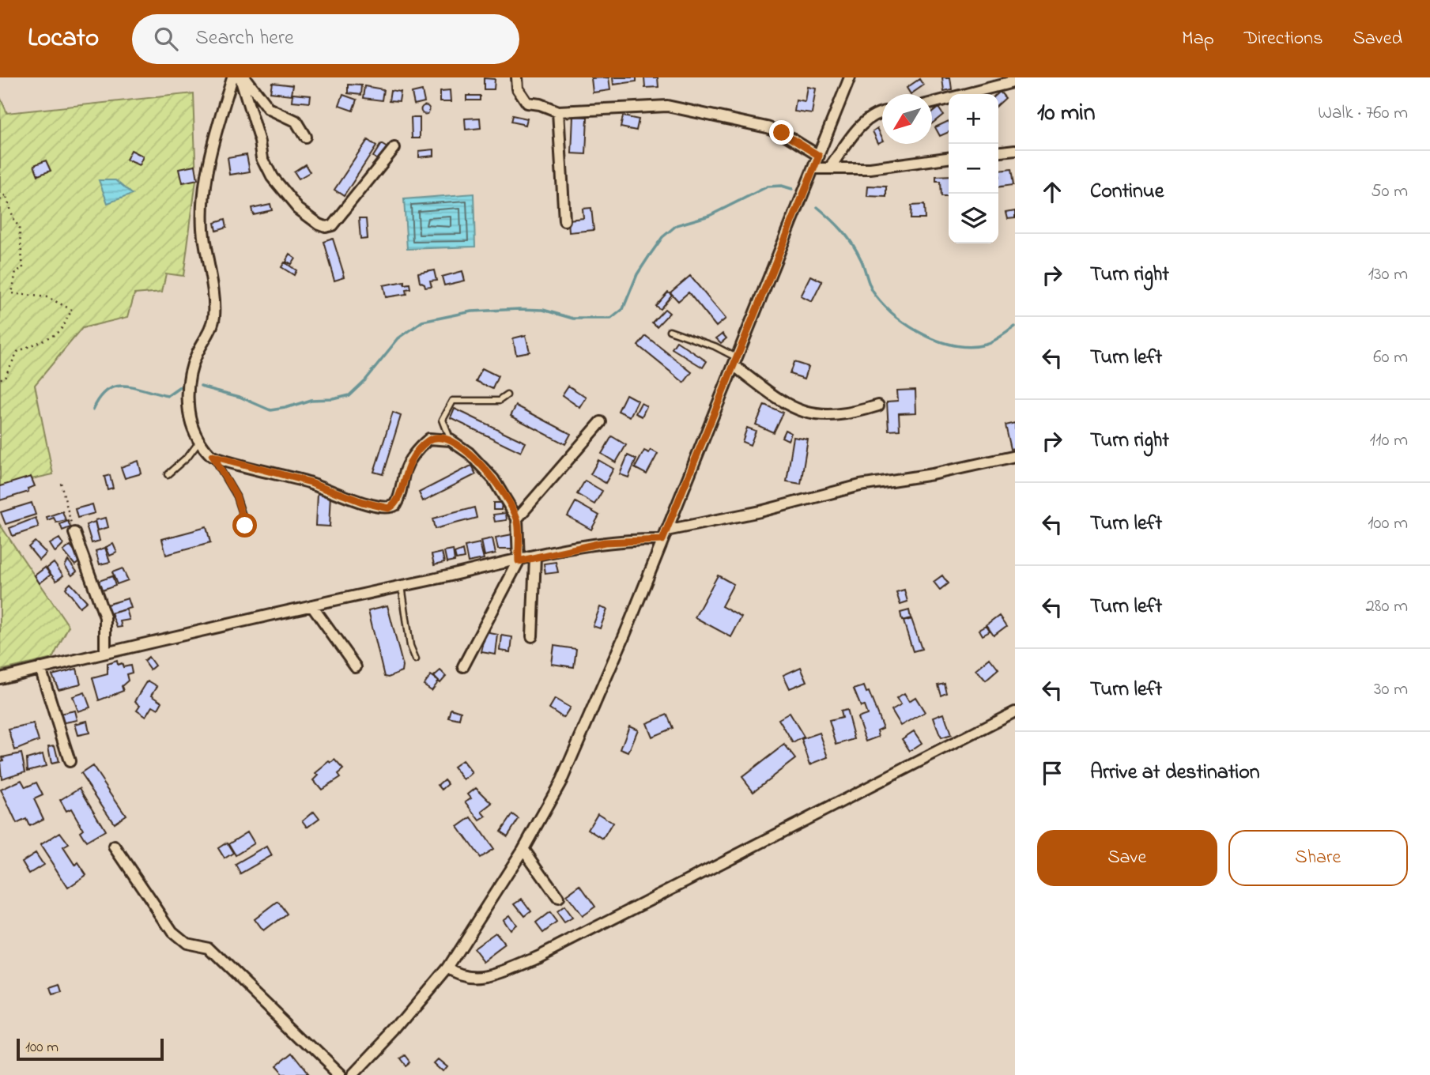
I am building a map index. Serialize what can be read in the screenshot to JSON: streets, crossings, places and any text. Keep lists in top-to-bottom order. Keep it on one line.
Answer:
{"scale_bar":"100 m","north":"bottom left","page":{"header":"Locato","search":"Search here","nav":["Map","Directions","Saved"],"heading":["10 min","Walk · 760 m"],"map_buttons":["+","−"],"list":[["Continue","50 m"],["Turn right","130 m"],["Turn left","60 m"],["Turn right","110 m"],["Turn left","100 m"],["Turn left","280 m"],["Turn left","30 m"],"Arrive at destination"],"buttons":["Save","Share"],"scale":"100 m"}}
